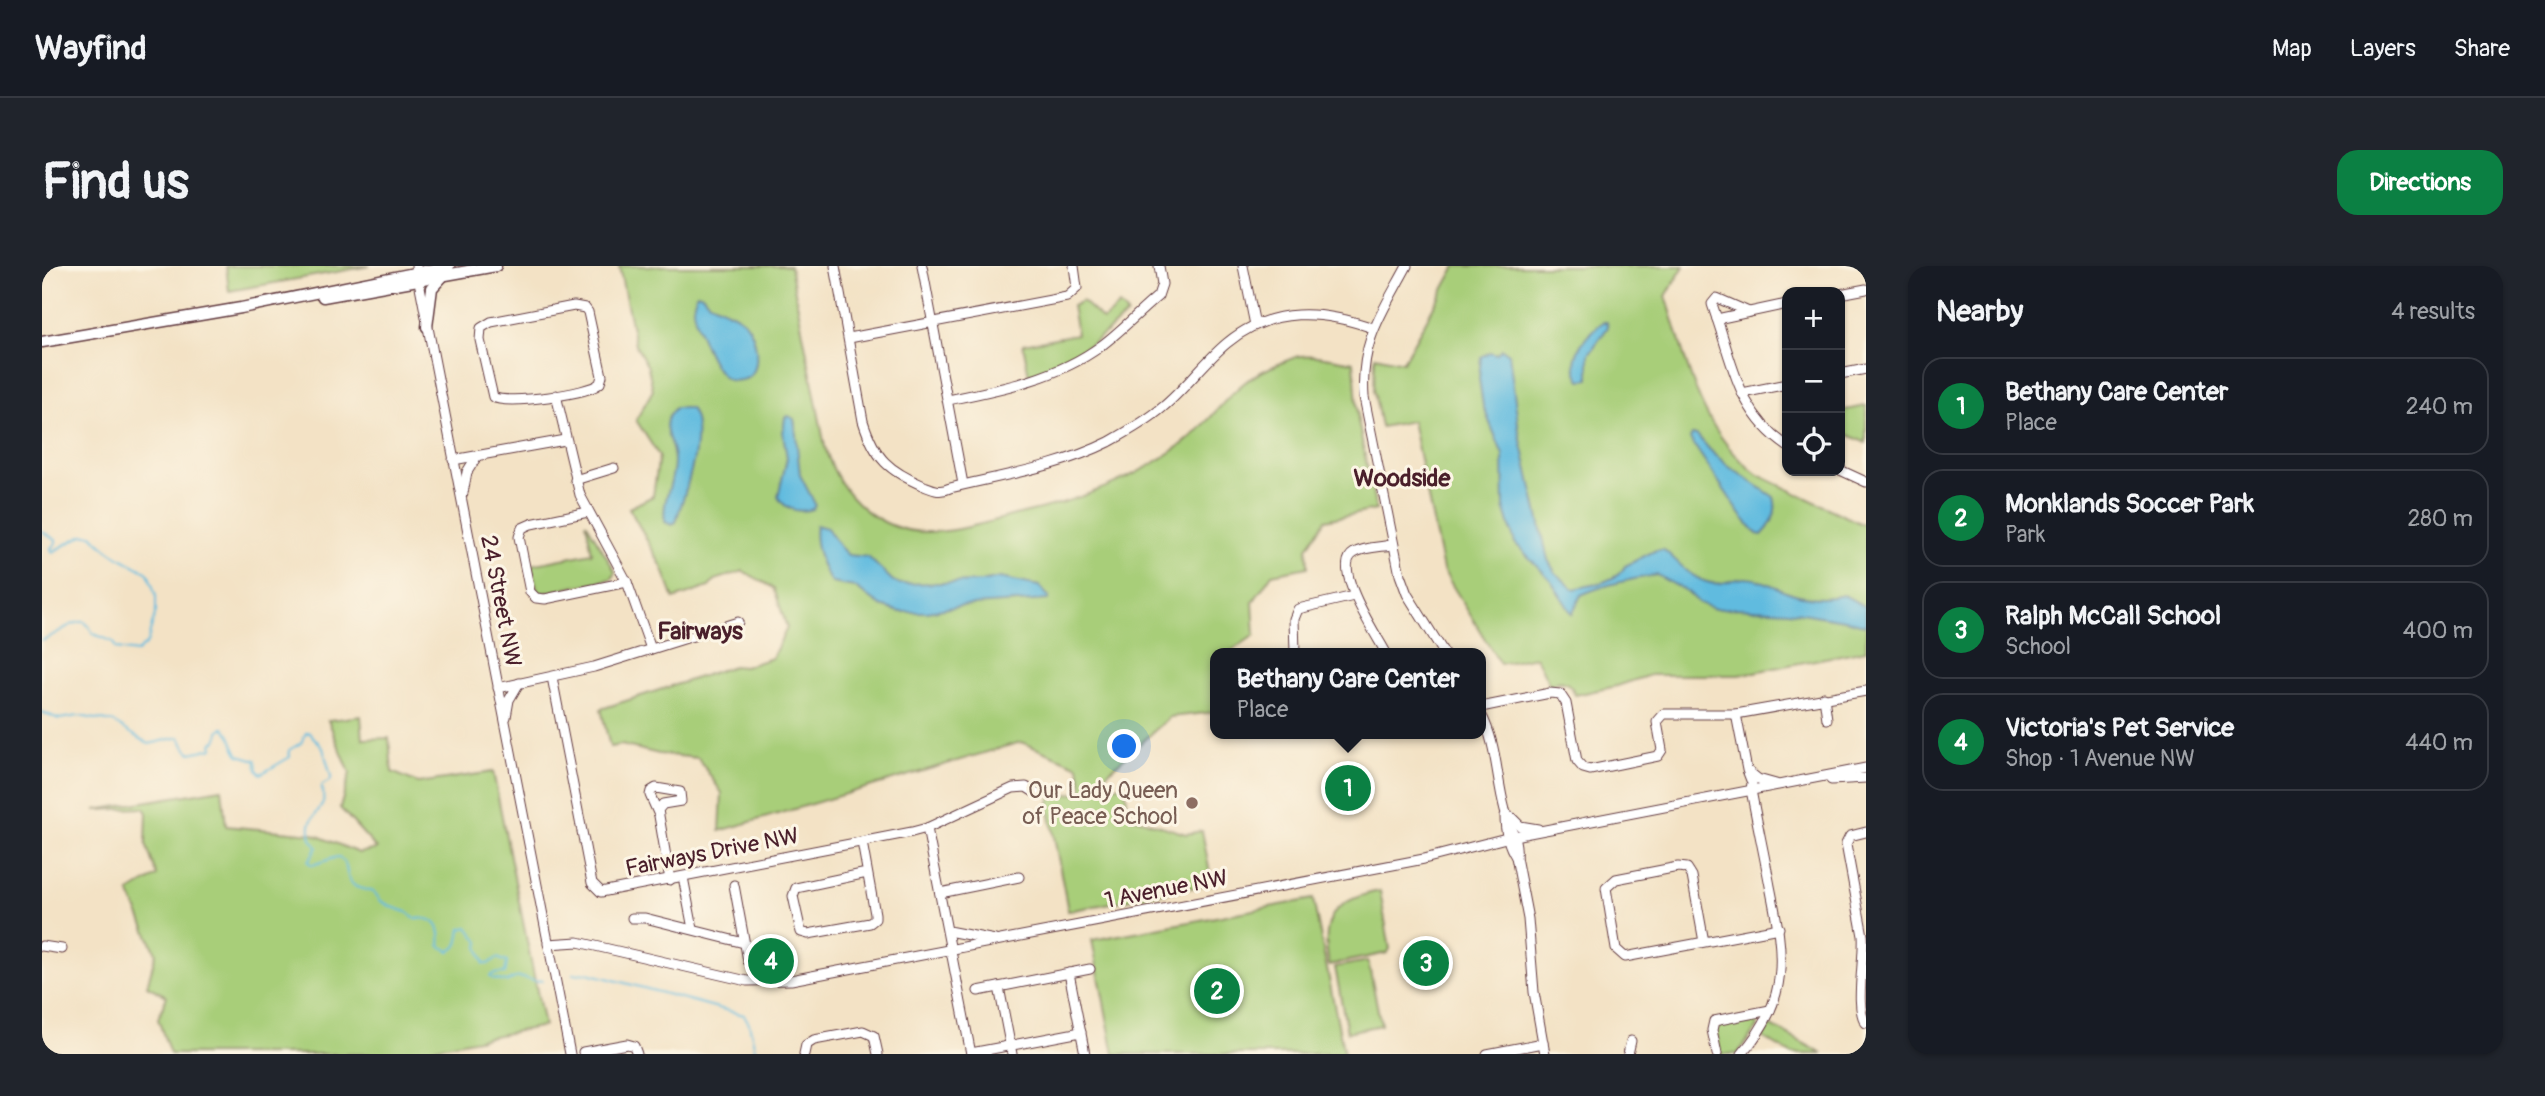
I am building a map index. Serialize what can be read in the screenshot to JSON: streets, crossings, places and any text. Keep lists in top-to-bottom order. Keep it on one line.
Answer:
{"streets":{"street":["24 Street NW","Fairways Drive NW","1 Avenue NW"]},"crossings":[["24 Street NW","1 Avenue NW"]],"districts":["Woodside","Fairways"],"places":["Our Lady Queen of Peace School"],"page":{"header":"Wayfind","nav":["Map","Layers","Share"],"buttons":"Directions","title":"Find us","heading":["Nearby","4 results"],"map_buttons":["+","−"],"list":[{"mark":"1","name":"Bethany Care Center","note":"Place","value":"240 m"},{"mark":"2","name":"Monklands Soccer Park","note":"Park","value":"280 m"},{"mark":"3","name":"Ralph McCall School","note":"School","value":"400 m"},{"mark":"4","name":"Victoria's Pet Service","note":"Shop · 1 Avenue NW","value":"440 m"}],"popup":["Bethany Care Center","Place"],"pins":["1","4","3","2"]}}
